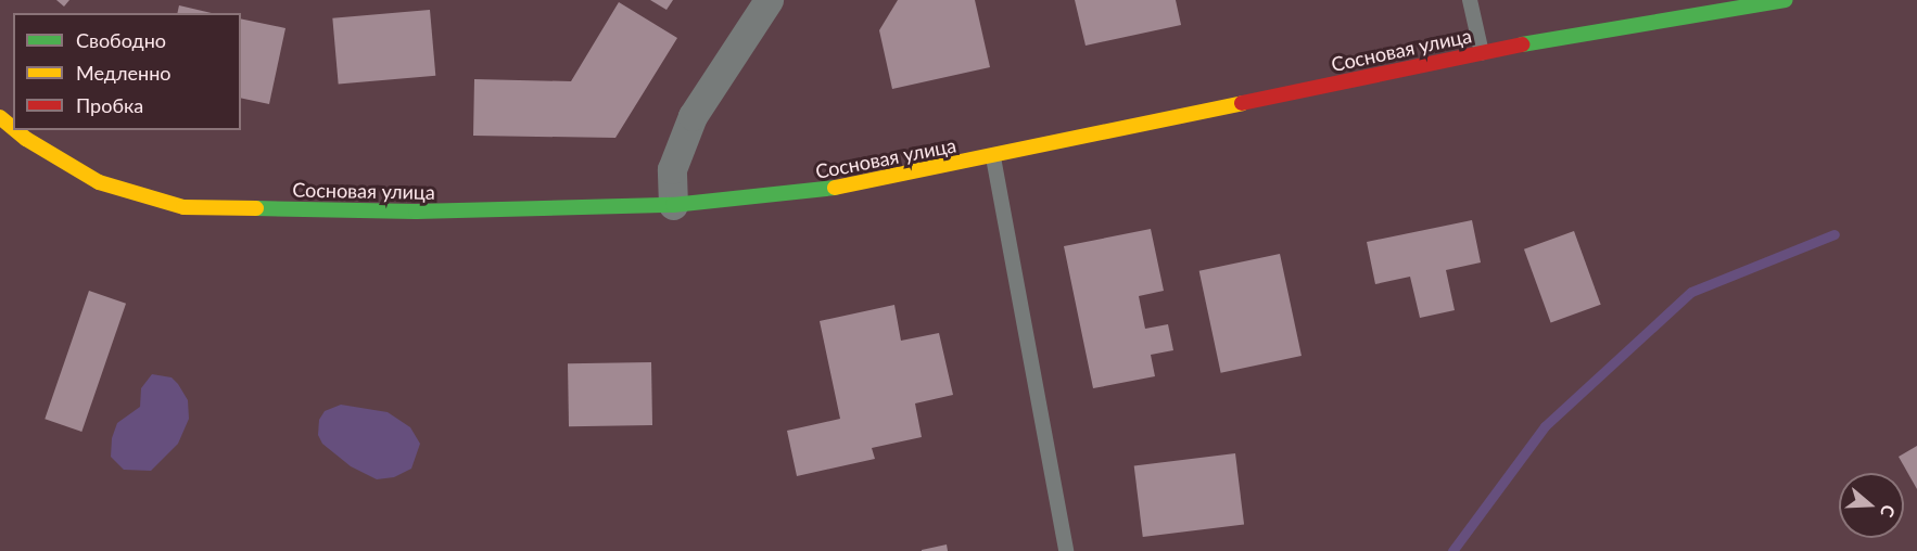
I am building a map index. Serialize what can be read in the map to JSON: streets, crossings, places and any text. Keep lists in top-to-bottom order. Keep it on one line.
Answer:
{"streets":{"street":["Сосновая улица"]},"legend":["Свободно","Медленно","Пробка"],"north":"right"}
